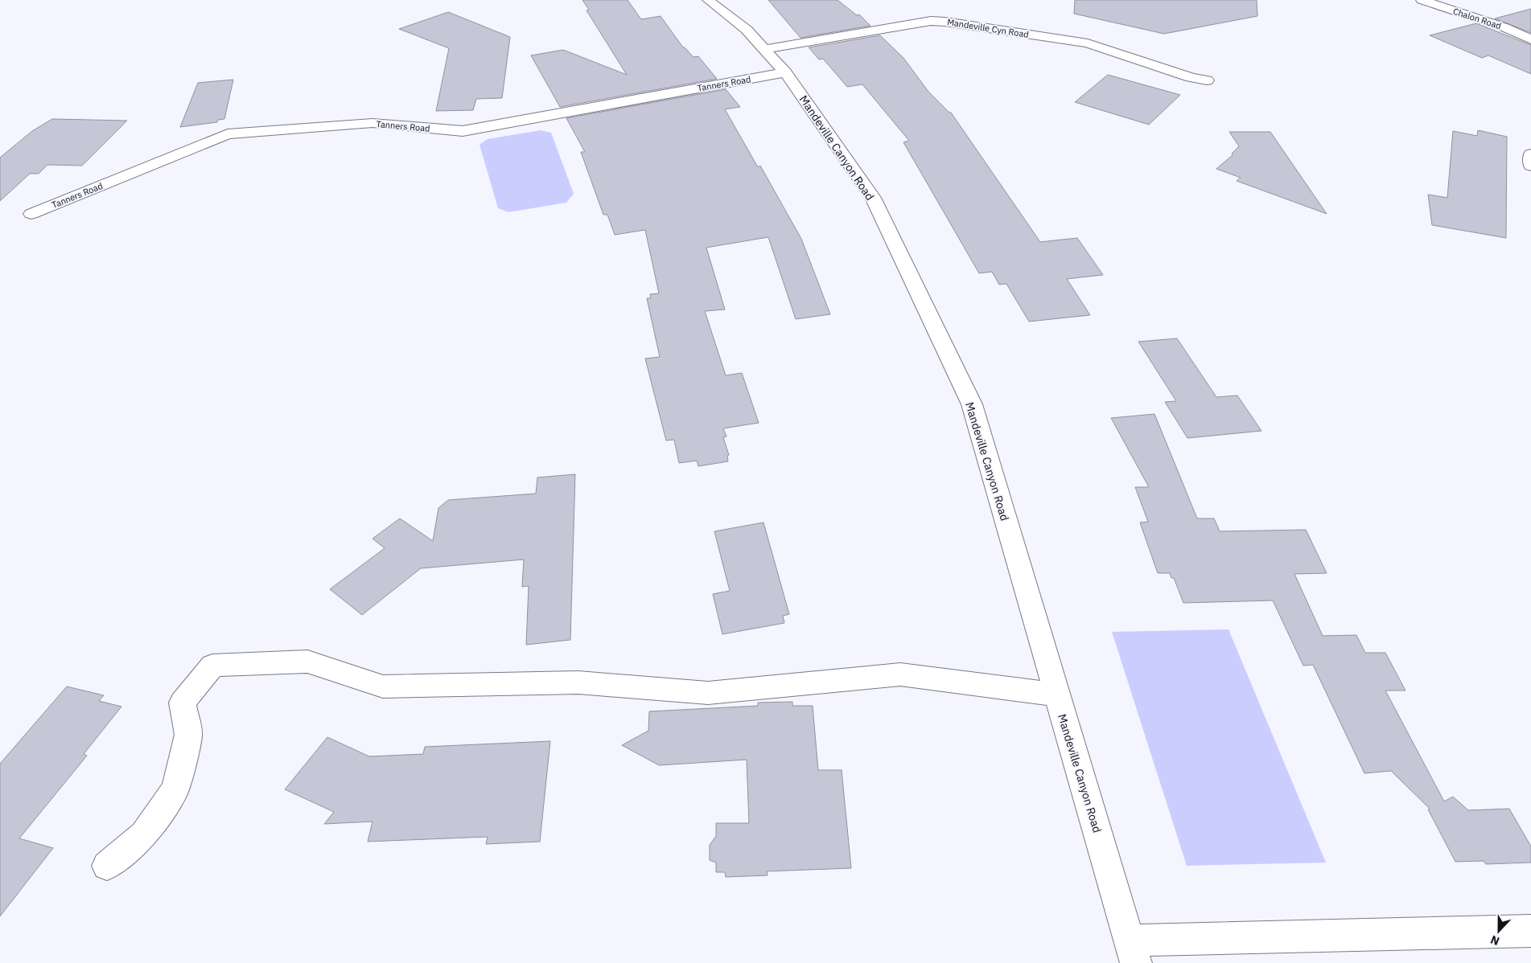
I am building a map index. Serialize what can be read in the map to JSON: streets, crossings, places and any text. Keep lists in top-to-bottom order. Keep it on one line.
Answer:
{"streets":{"street":["Chalon Road","Mandeville Cyn Road","Tanners Road","Mandeville Canyon Road"]},"crossings":[["Mandeville Cyn Road","Mandeville Canyon Road"],["Tanners Road","Mandeville Canyon Road"]],"north":"bottom"}
